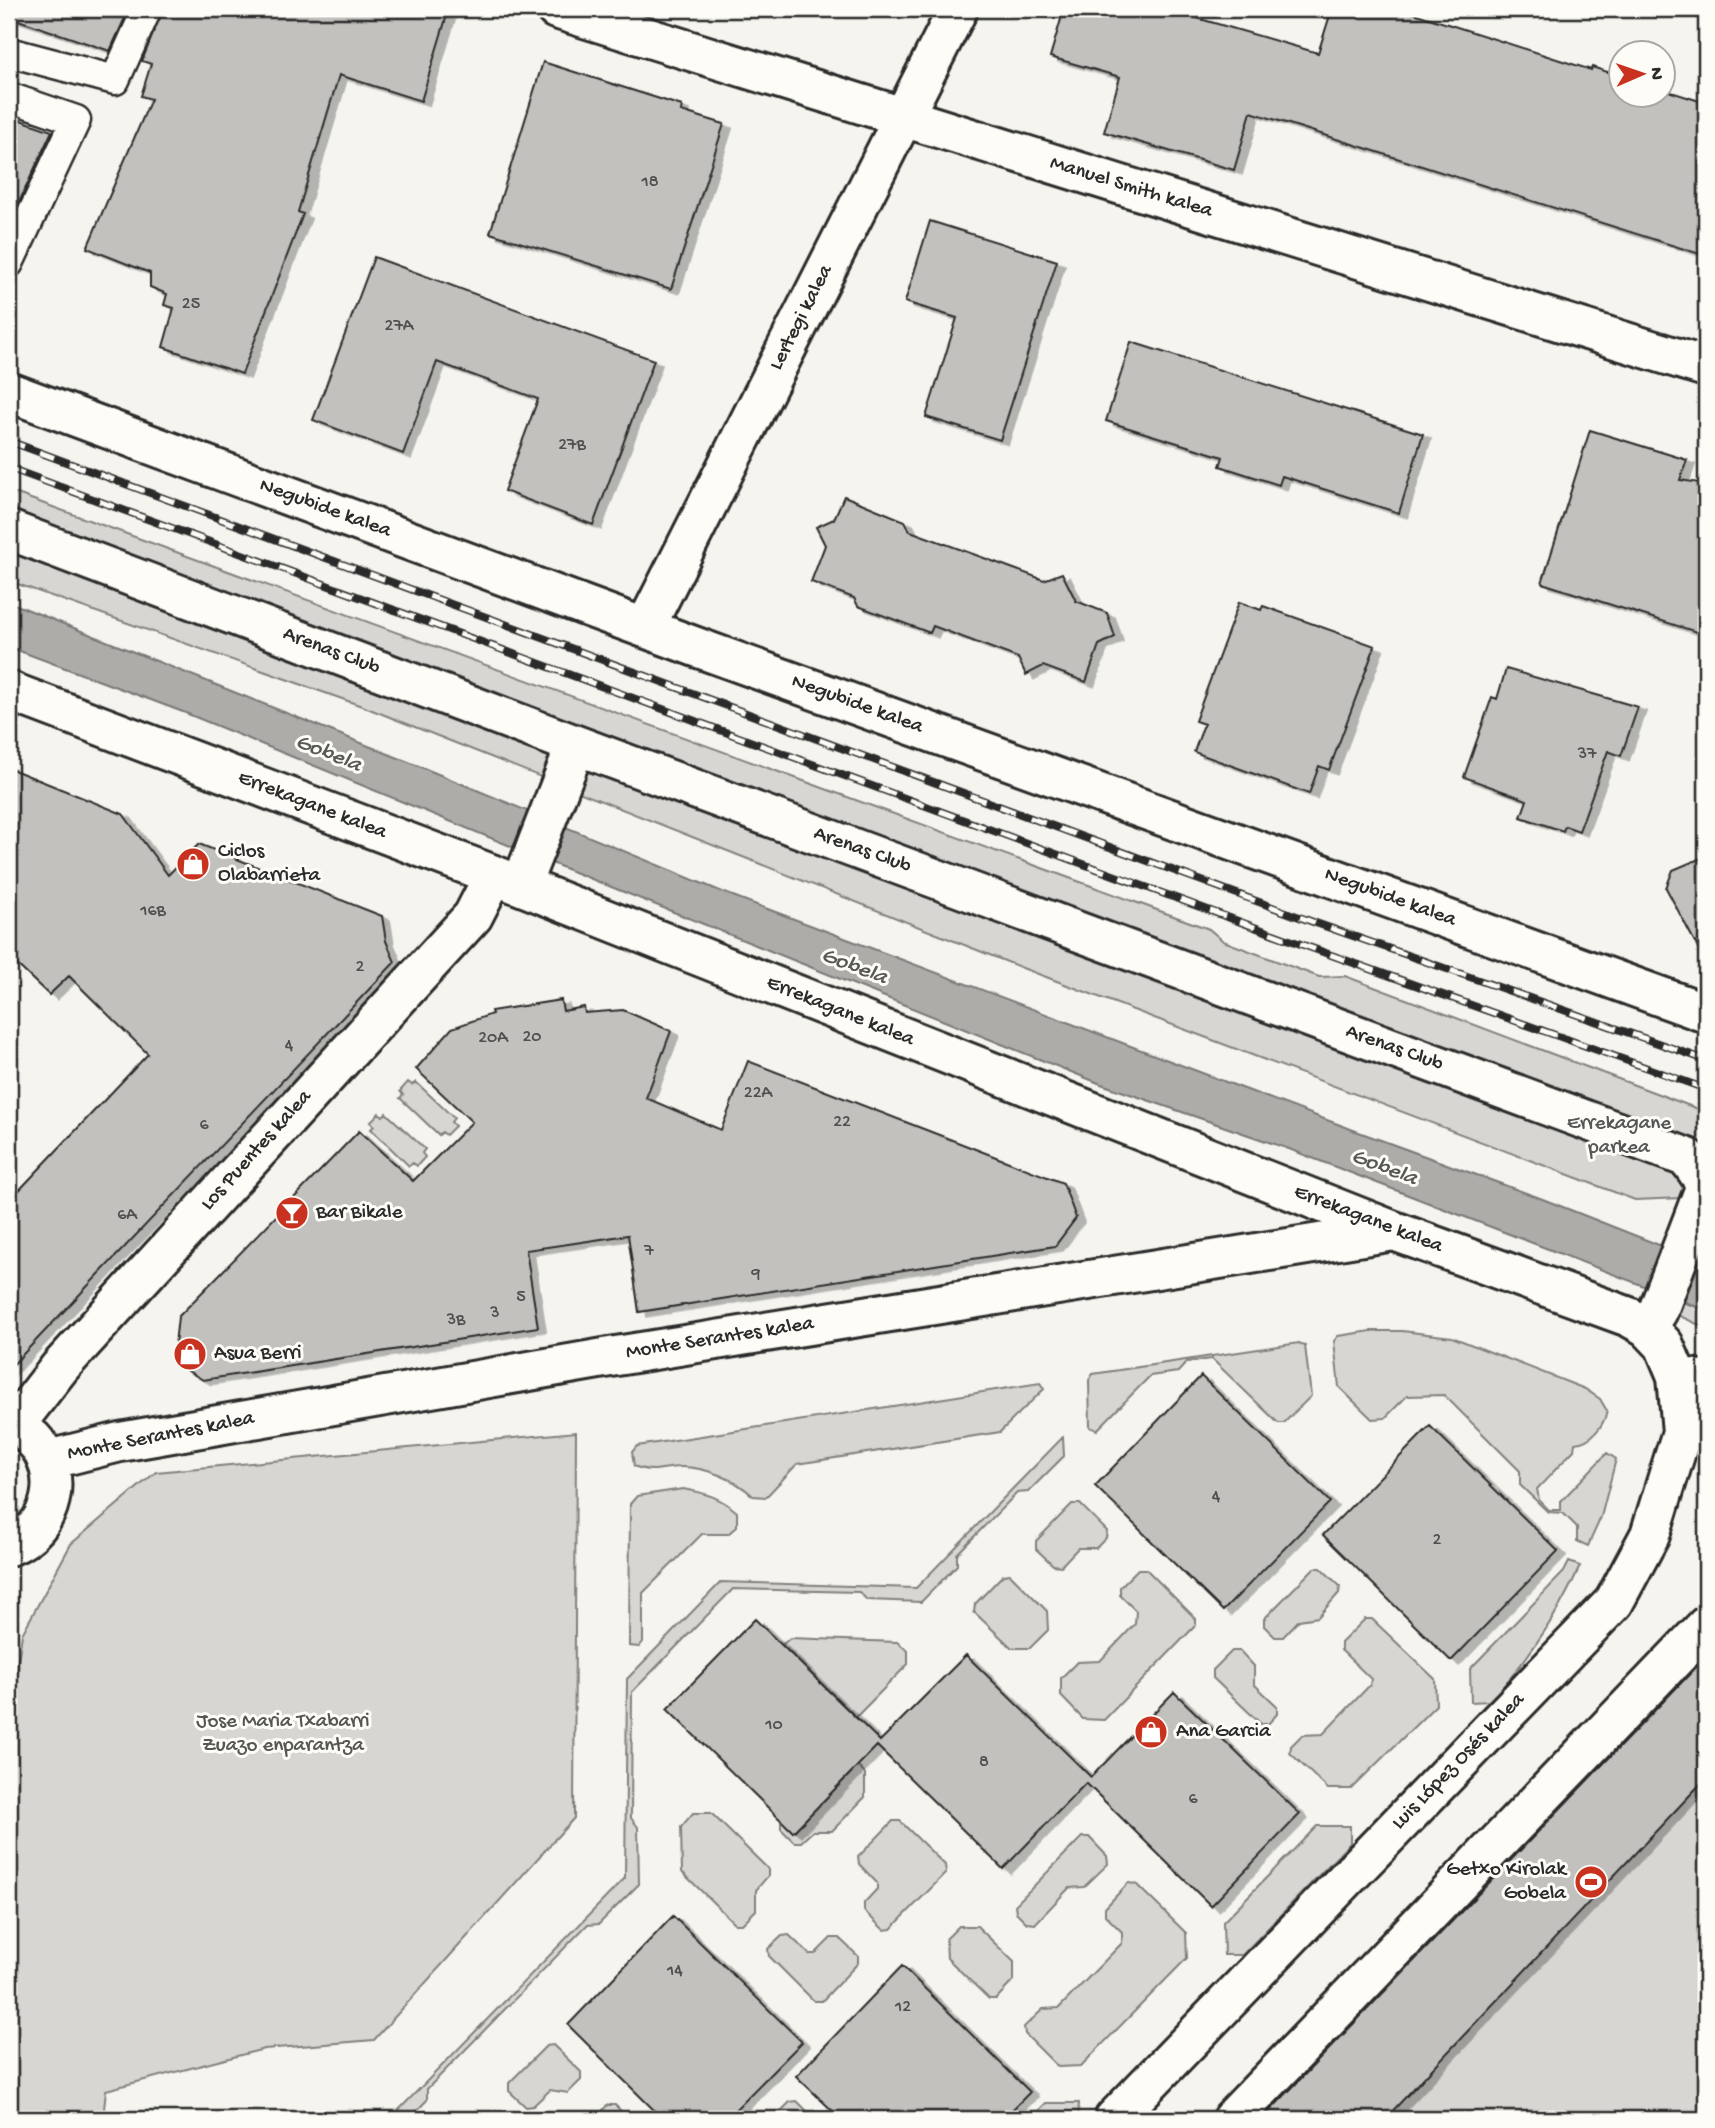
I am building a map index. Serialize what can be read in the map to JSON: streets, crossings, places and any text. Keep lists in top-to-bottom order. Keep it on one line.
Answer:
{"streets":{"street":["Manuel Smith kalea","Lertegi kalea","Negubide kalea","Arenas Club","Errekagane kalea","Los Puentes kalea","Monte Serantes kalea","Luis López Osés kalea"]},"crossings":[["Manuel Smith kalea","Lertegi kalea"],["Lertegi kalea","Negubide kalea"],["Arenas Club","Errekagane kalea"],["Arenas Club","Los Puentes kalea"],["Arenas Club","Luis López Osés kalea"],["Errekagane kalea","Los Puentes kalea"],["Errekagane kalea","Monte Serantes kalea"],["Errekagane kalea","Luis López Osés kalea"]],"water":["Gobela"],"parks":["Errekagane parkea","Jose Maria Txabarri Zuazo enparantza"],"places":{"shop":["Ciclos Olabarrieta","Asua Berri","Ana Garcia"],"bar":["Bar Bikale"],"sports":["Getxo Kirolak Gobela"]},"house_numbers":["18","25","27A","27B","37","16B","2","20","20A","4","22A","22","6","6A","7","9","5","3","3B","4","2","10","8","6","14","12"],"north":"right"}
